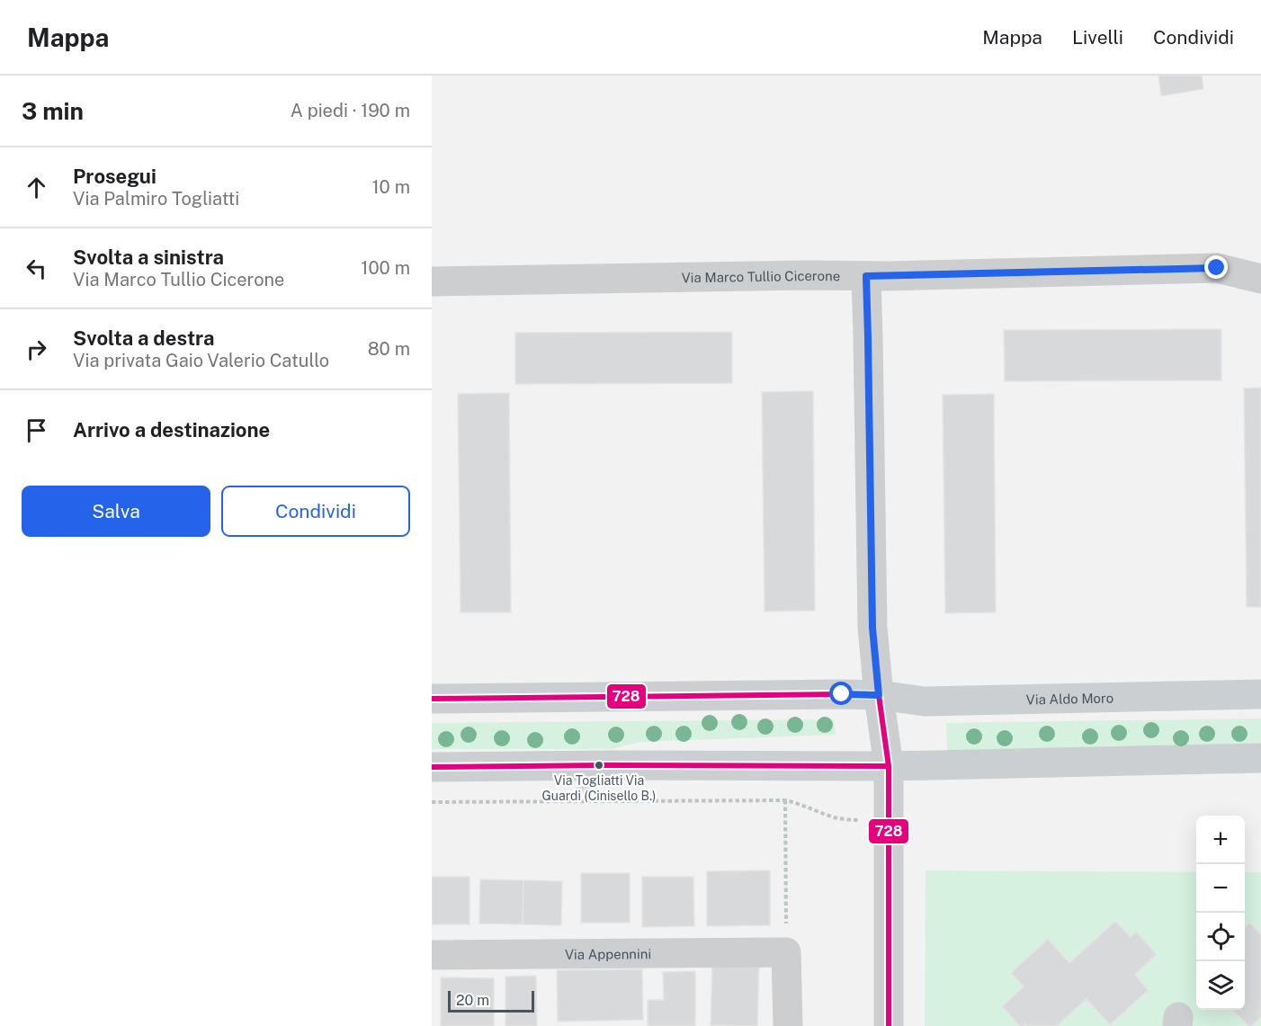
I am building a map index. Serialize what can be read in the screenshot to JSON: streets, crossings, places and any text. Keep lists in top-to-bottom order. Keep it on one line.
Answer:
{"streets":{"street":["Via Marco Tullio Cicerone","Via Aldo Moro","Via Appennini"]},"places":["Via Togliatti Via Guardi (Cinisello B.)"],"lines":["transit line 728"],"scale_bar":"20 m","page":{"header":"Mappa","nav":["Mappa","Livelli","Condividi"],"heading":["3 min","A piedi · 190 m"],"list":[["Prosegui","Via Palmiro Togliatti","10 m"],["Svolta a sinistra","Via Marco Tullio Cicerone","100 m"],["Svolta a destra","Via privata Gaio Valerio Catullo","80 m"],"Arrivo a destinazione"],"buttons":["Salva","Condividi"],"map_buttons":["+","−"],"scale":"20 m"}}
